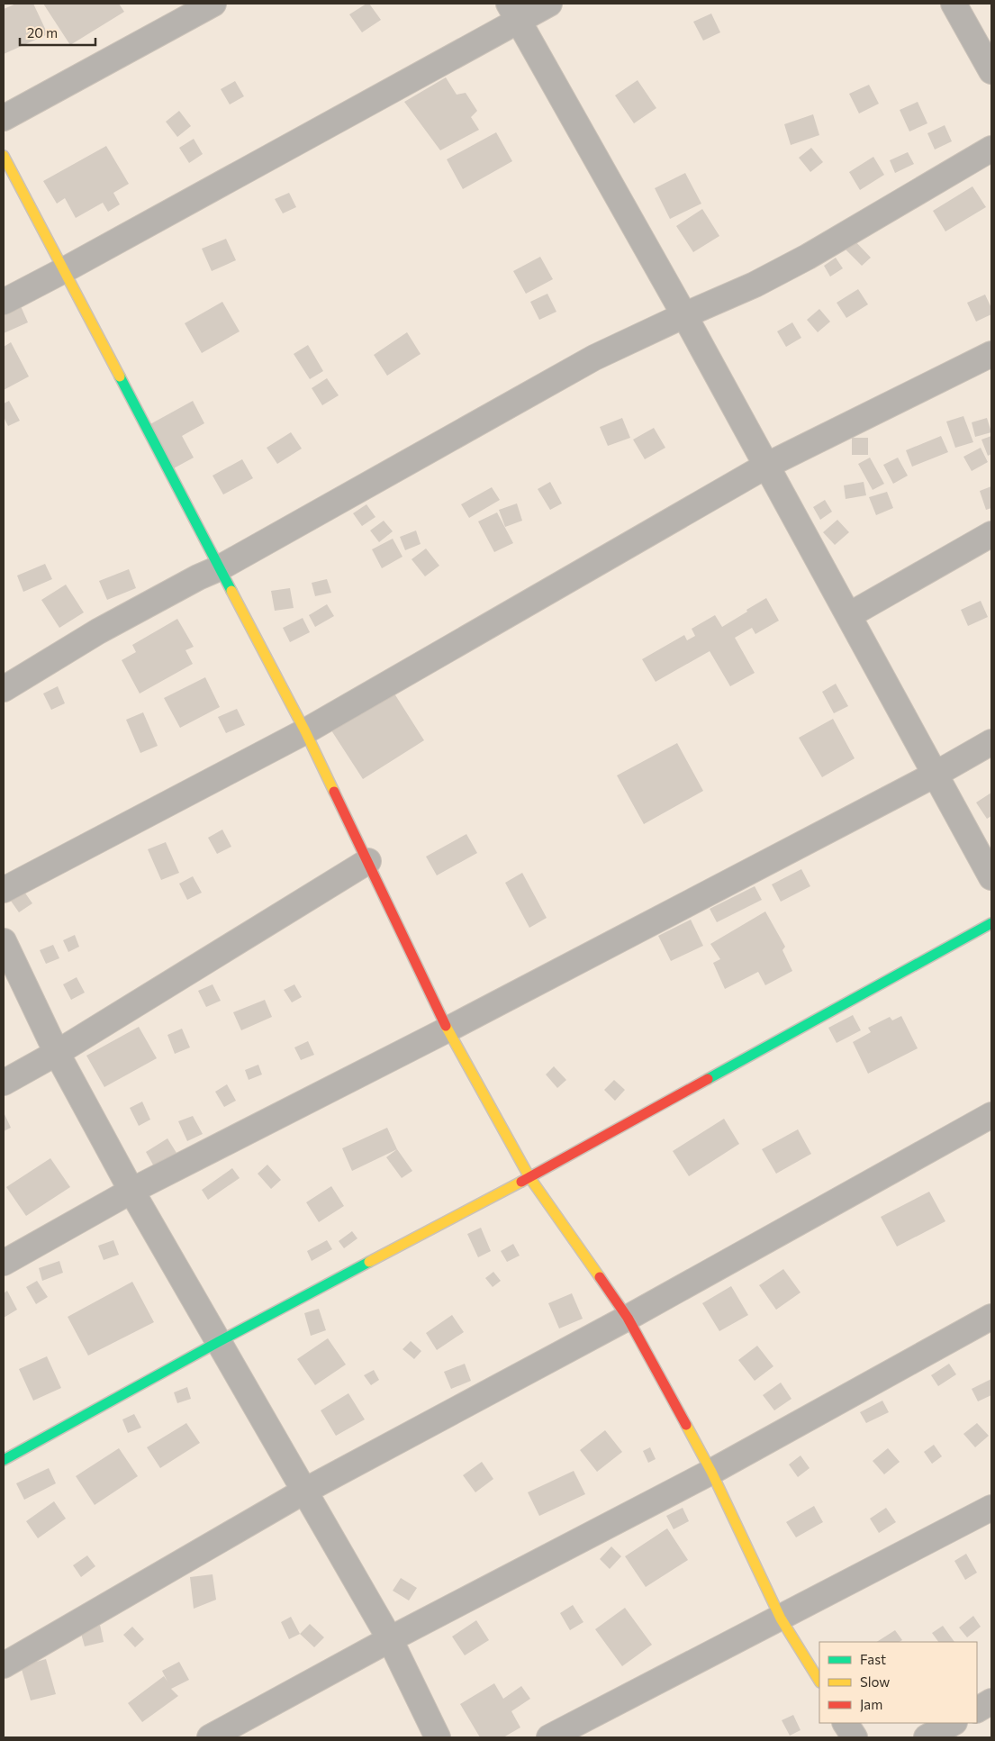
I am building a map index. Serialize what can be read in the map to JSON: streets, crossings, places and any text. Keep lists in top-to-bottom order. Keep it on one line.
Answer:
{"legend":["Fast","Slow","Jam"],"scale_bar":"20 m"}
